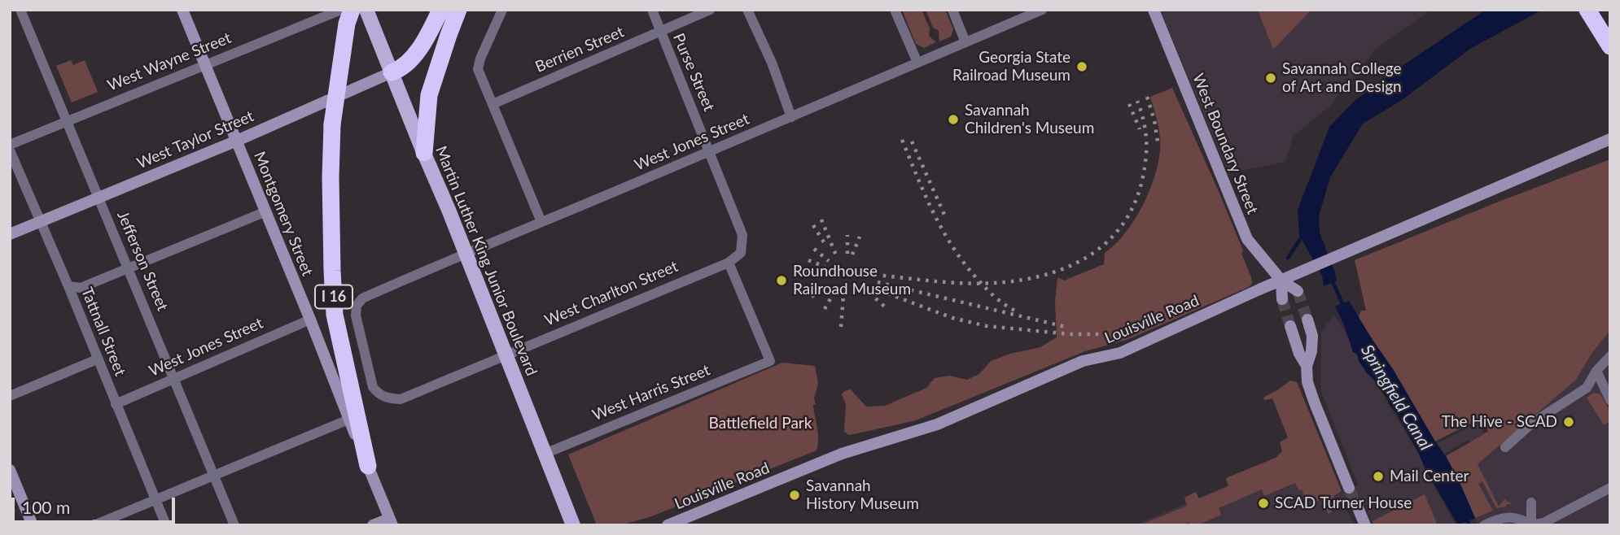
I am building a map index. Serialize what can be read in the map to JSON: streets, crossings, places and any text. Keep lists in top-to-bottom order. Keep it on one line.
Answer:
{"streets":{"highway":["I 16"],"main road":["West Taylor Street","West Boundary Street","Montgomery Street","Martin Luther King Junior Boulevard","Louisville Road"],"street":["Berrien Street","West Wayne Street","Purse Street","West Jones Street","Jefferson Street","West Charlton Street","Tattnall Street","West Harris Street"]},"crossings":[["Berrien Street","Purse Street"],["West Wayne Street","Montgomery Street"],["West Wayne Street","Jefferson Street"],["Purse Street","West Jones Street"],["Purse Street","West Charlton Street"],["Purse Street","West Harris Street"],["West Taylor Street","Montgomery Street"],["West Taylor Street","Jefferson Street"],["West Taylor Street","Martin Luther King Junior Boulevard"],["West Taylor Street","Tattnall Street"],["West Jones Street","Montgomery Street"],["West Jones Street","Jefferson Street"],["West Jones Street","Martin Luther King Junior Boulevard"],["West Jones Street","West Charlton Street"],["West Jones Street","Tattnall Street"],["West Boundary Street","Louisville Road"],["Montgomery Street","I 16"],["Martin Luther King Junior Boulevard","West Charlton Street"],["Martin Luther King Junior Boulevard","West Harris Street"],["West Charlton Street","West Harris Street"]],"water":["Springfield Canal"],"parks":["Battlefield Park"],"places":["Georgia State Railroad Museum","Savannah College of Art and Design","Savannah Children's Museum","Roundhouse Railroad Museum","The Hive - SCAD","Mail Center","Savannah History Museum","SCAD Turner House"],"scale_bar":"100 m"}
